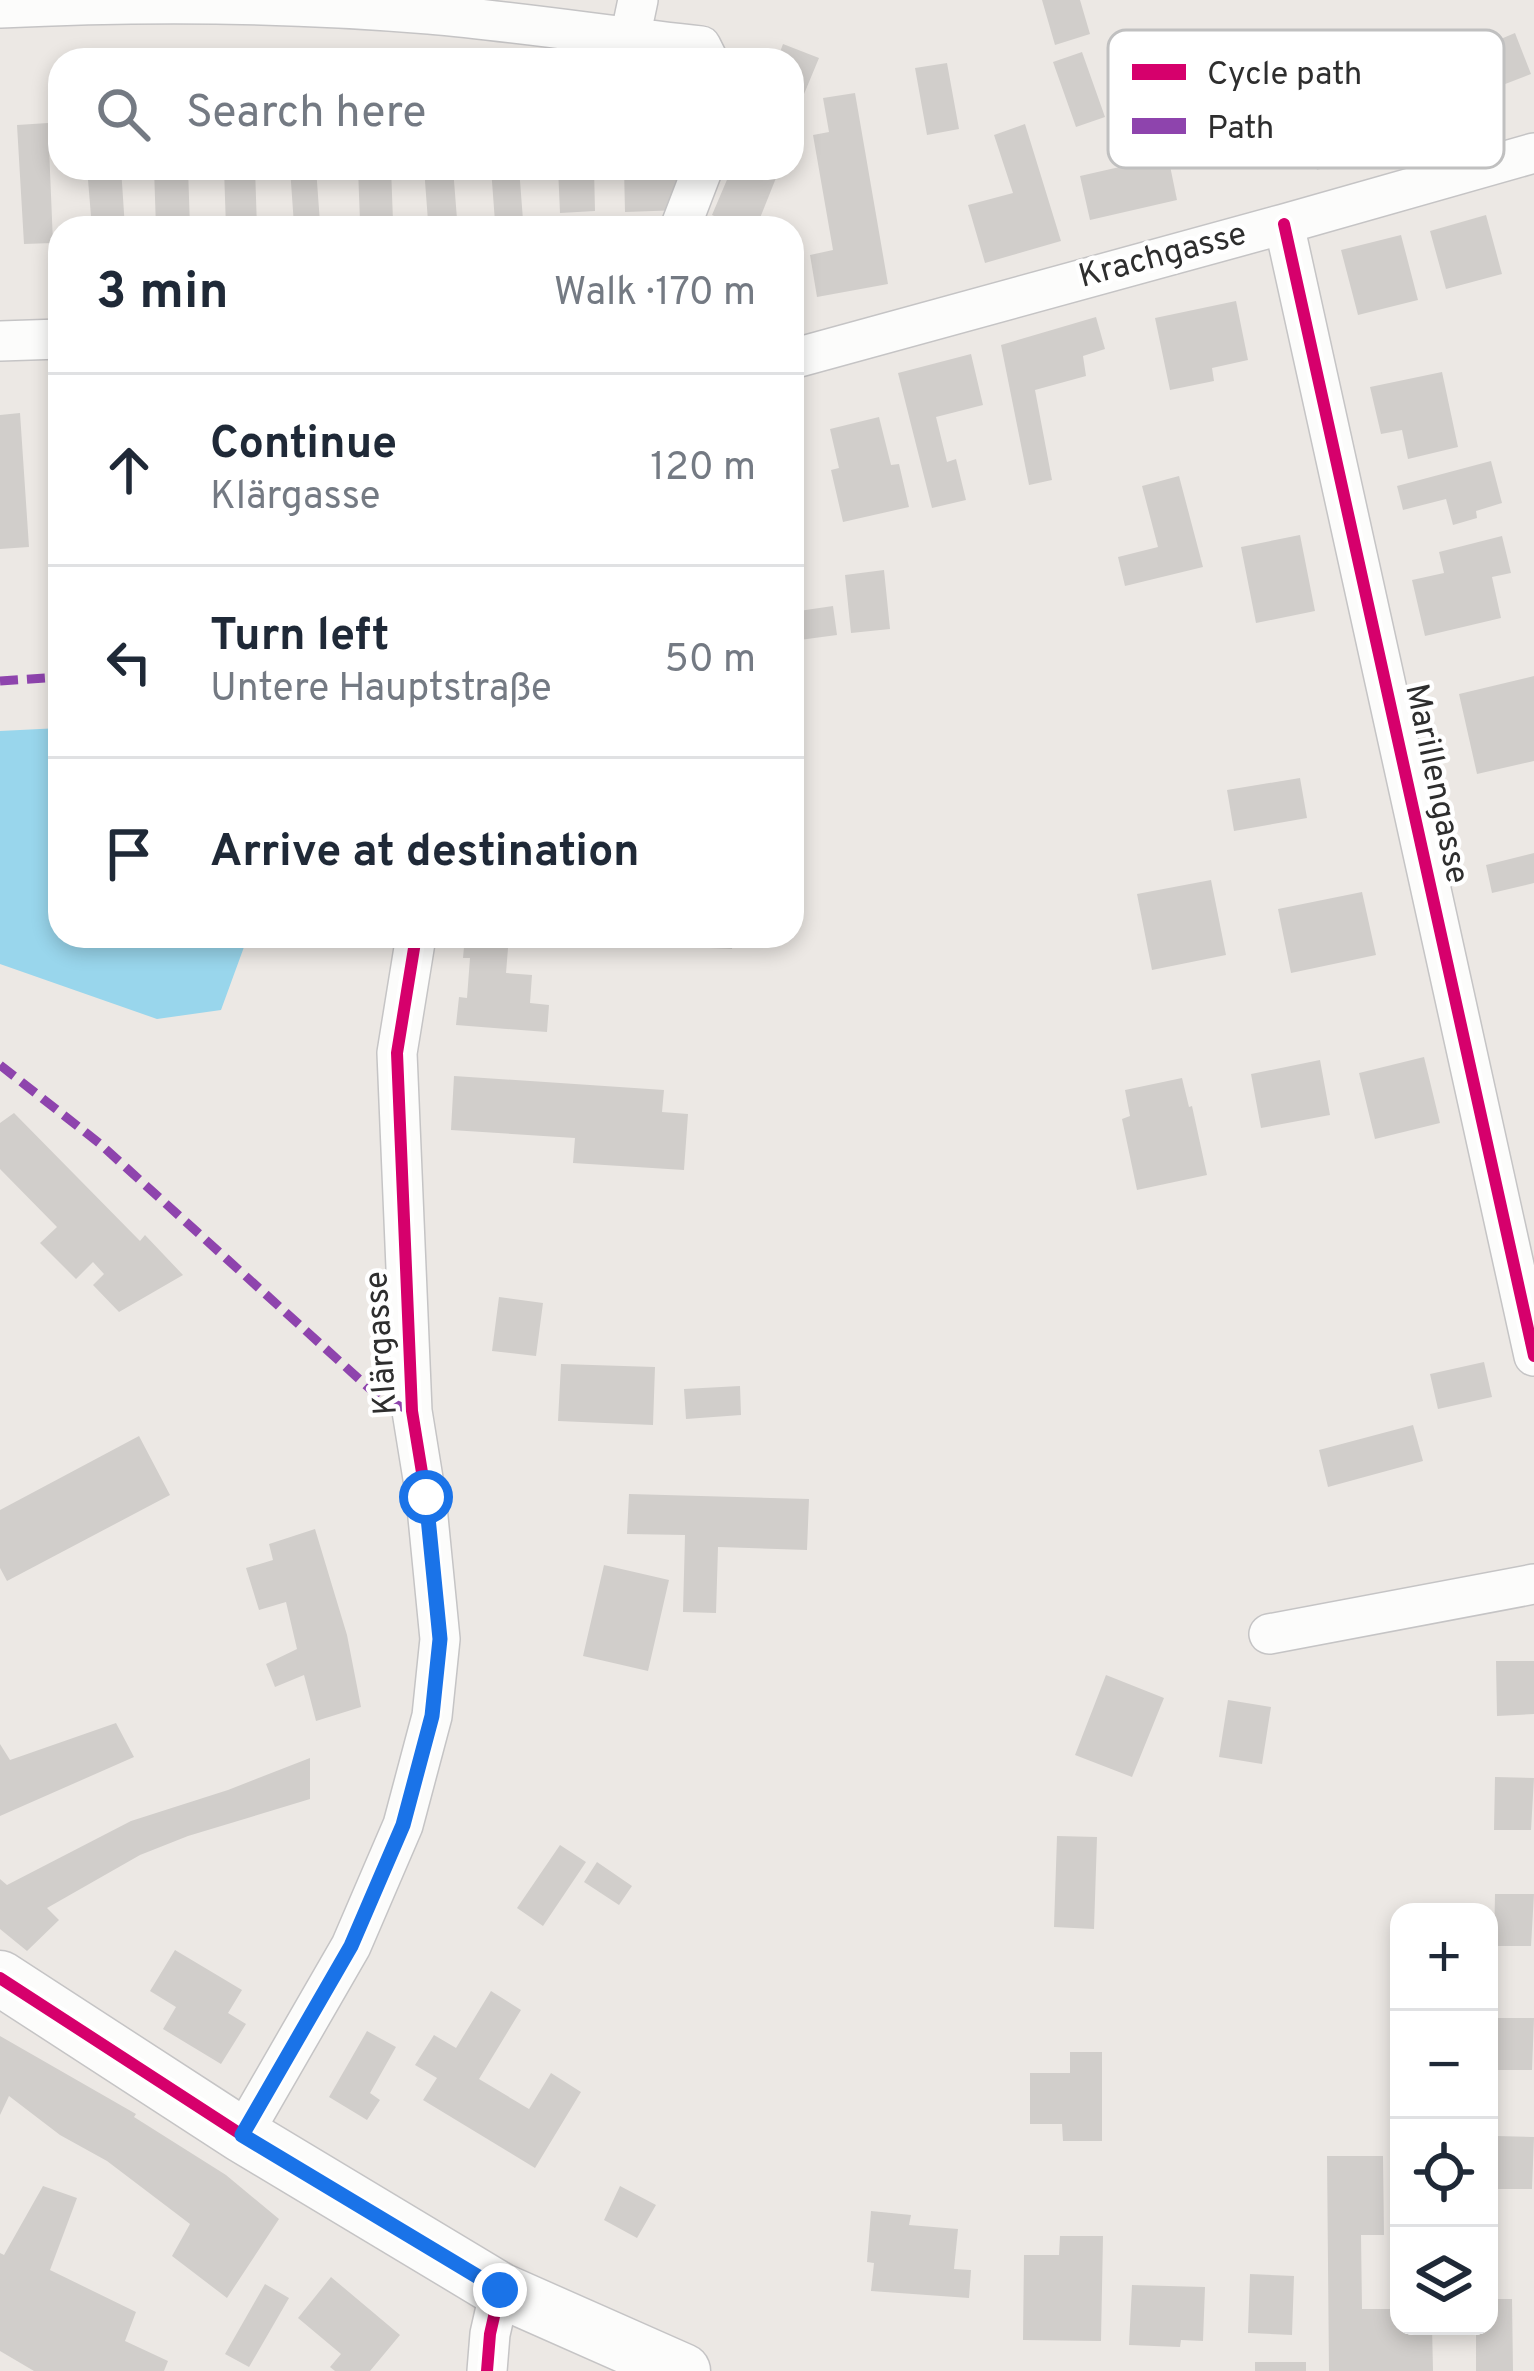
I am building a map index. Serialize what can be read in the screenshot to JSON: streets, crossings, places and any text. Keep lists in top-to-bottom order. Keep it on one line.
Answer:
{"streets":{"street":["Krachgasse","Marillengasse","Klärgasse"]},"crossings":[["Krachgasse","Marillengasse"]],"legend":["Cycle path","Path"],"page":{"search":"Search here","heading":["3 min","Walk · 170 m"],"list":[["Continue","Klärgasse","120 m"],["Turn left","Untere Hauptstraße","50 m"],"Arrive at destination"],"map_buttons":["+","−"]}}
